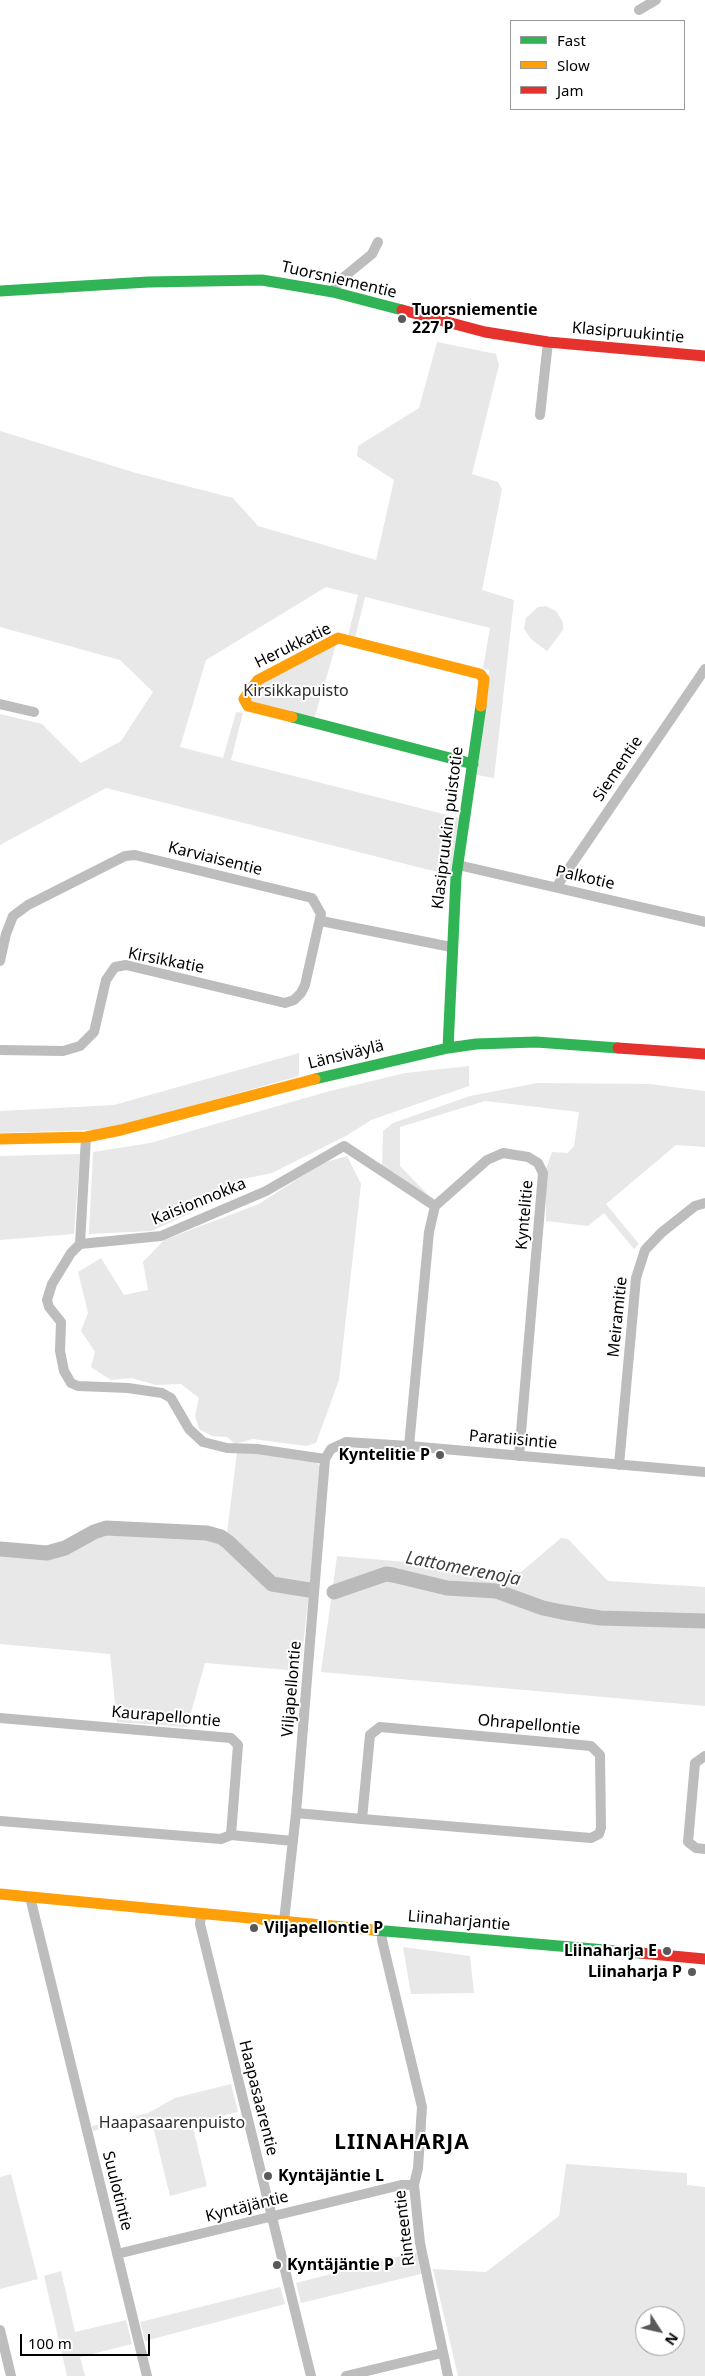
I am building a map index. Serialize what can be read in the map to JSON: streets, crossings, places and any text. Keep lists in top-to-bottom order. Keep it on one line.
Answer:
{"streets":{"main road":["Tuorsniementie","Klasipruukintie","Herukkatie","Klasipruukin puistotie","Länsiväylä","Liinaharjantie"],"street":["Siementie","Karviaisentie","Palkotie","Kirsikkatie","Kaisionnokka","Kyntelitie","Meiramitie","Paratiisintie","Viljapellontie","Kaurapellontie","Ohrapellontie","Haapasaarentie","Suulotintie","Kyntäjäntie","Rinteentie"]},"crossings":[["Tuorsniementie","Klasipruukintie"],["Herukkatie","Klasipruukin puistotie"],["Siementie","Palkotie"],["Klasipruukin puistotie","Palkotie"],["Klasipruukin puistotie","Länsiväylä"],["Karviaisentie","Kirsikkatie"],["Kaisionnokka","Kyntelitie"],["Kyntelitie","Paratiisintie"],["Meiramitie","Paratiisintie"],["Paratiisintie","Viljapellontie"],["Viljapellontie","Ohrapellontie"],["Viljapellontie","Liinaharjantie"],["Liinaharjantie","Haapasaarentie"],["Liinaharjantie","Suulotintie"],["Liinaharjantie","Rinteentie"],["Haapasaarentie","Kyntäjäntie"],["Suulotintie","Kyntäjäntie"],["Kyntäjäntie","Rinteentie"]],"districts":["LIINAHARJA"],"water":["Lattomerenoja"],"parks":["Kirsikkapuisto","Haapasaarenpuisto"],"places":["Tuorsniementie 227 P","Kyntelitie P","Viljapellontie P","Liinaharja E","Liinaharja P","Kyntäjäntie L","Kyntäjäntie P"],"legend":["Fast","Slow","Jam"],"scale_bar":"100 m","north":"bottom right"}
